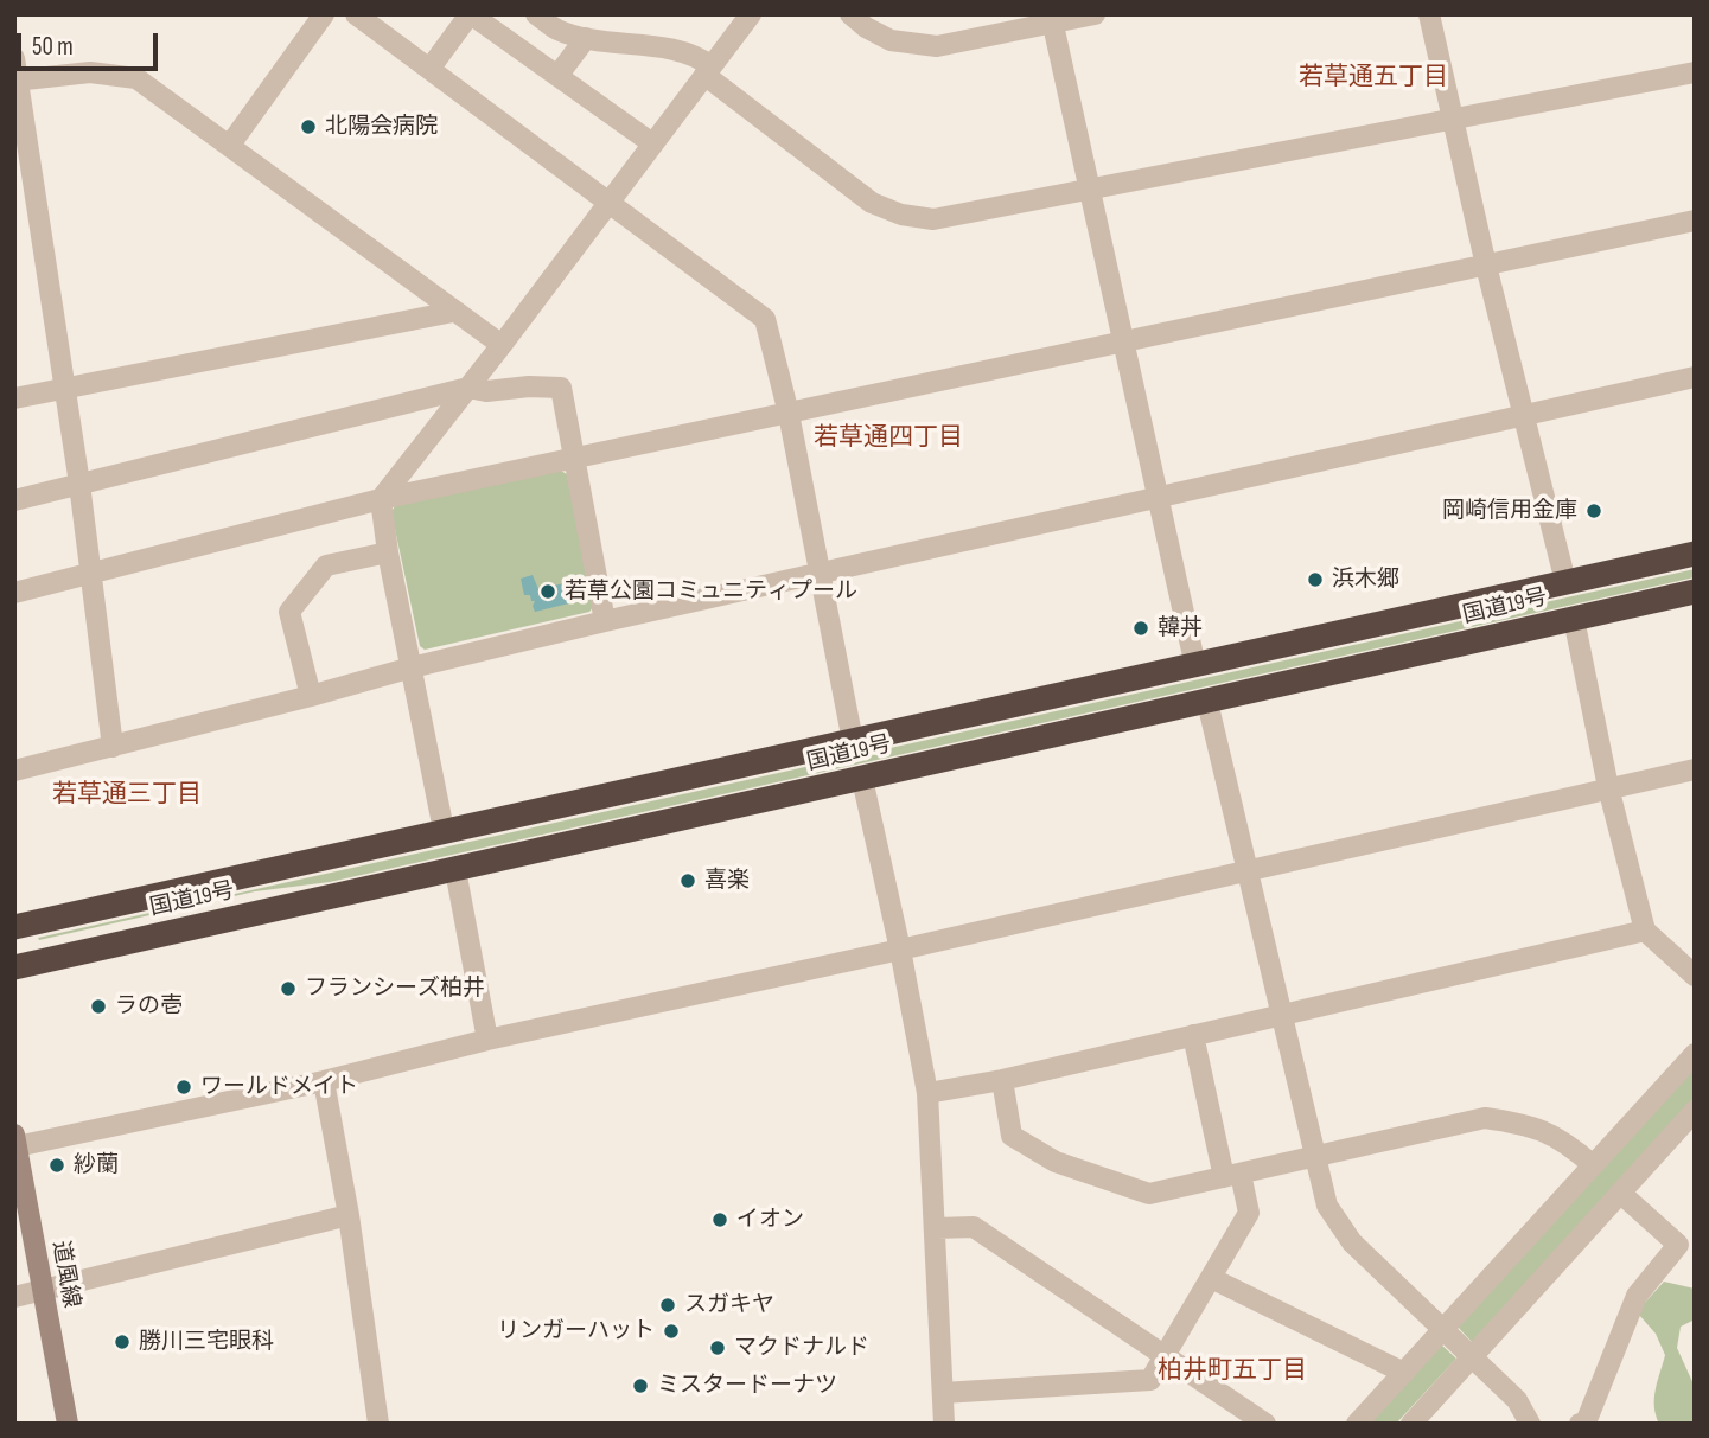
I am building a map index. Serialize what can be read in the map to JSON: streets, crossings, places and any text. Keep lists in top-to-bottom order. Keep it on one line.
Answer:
{"streets":{"highway":["国道19号"],"street":["道風線"]},"districts":["若草通五丁目","若草通四丁目","若草通三丁目","柏井町五丁目"],"places":["北陽会病院","岡崎信用金庫","浜木郷","若草公園コミュニティプール","韓丼","喜楽","フランシーズ柏井","ラの壱","ワールドメイト","紗蘭","イオン","スガキヤ","リンガーハット","勝川三宅眼科","マクドナルド","ミスタードーナツ"],"scale_bar":"50 m"}
